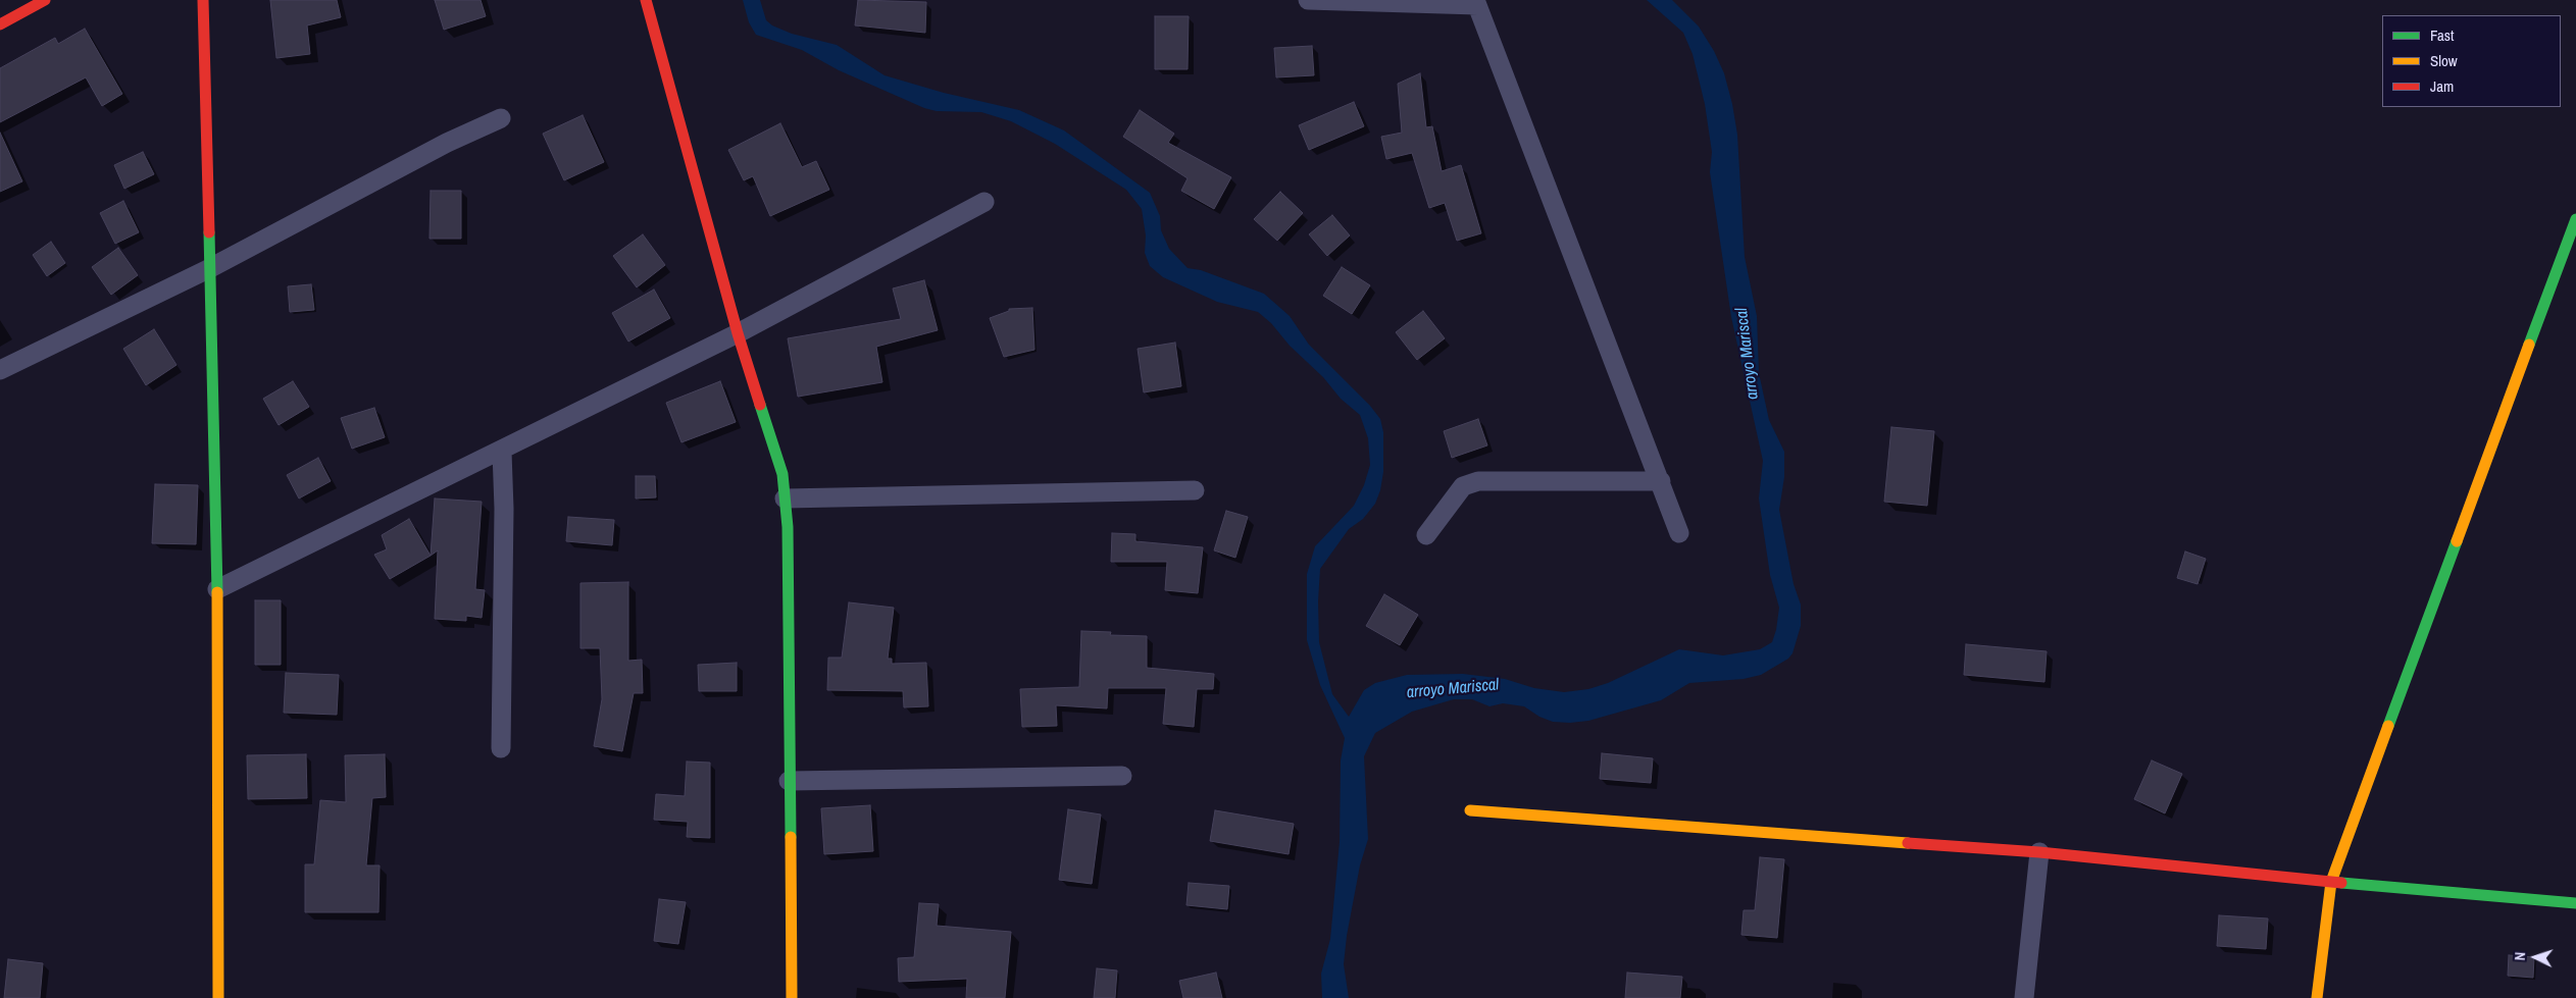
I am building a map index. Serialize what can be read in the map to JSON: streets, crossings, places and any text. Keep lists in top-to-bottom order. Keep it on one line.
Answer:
{"water":["arroyo Mariscal"],"legend":["Fast","Slow","Jam"],"north":"left"}
